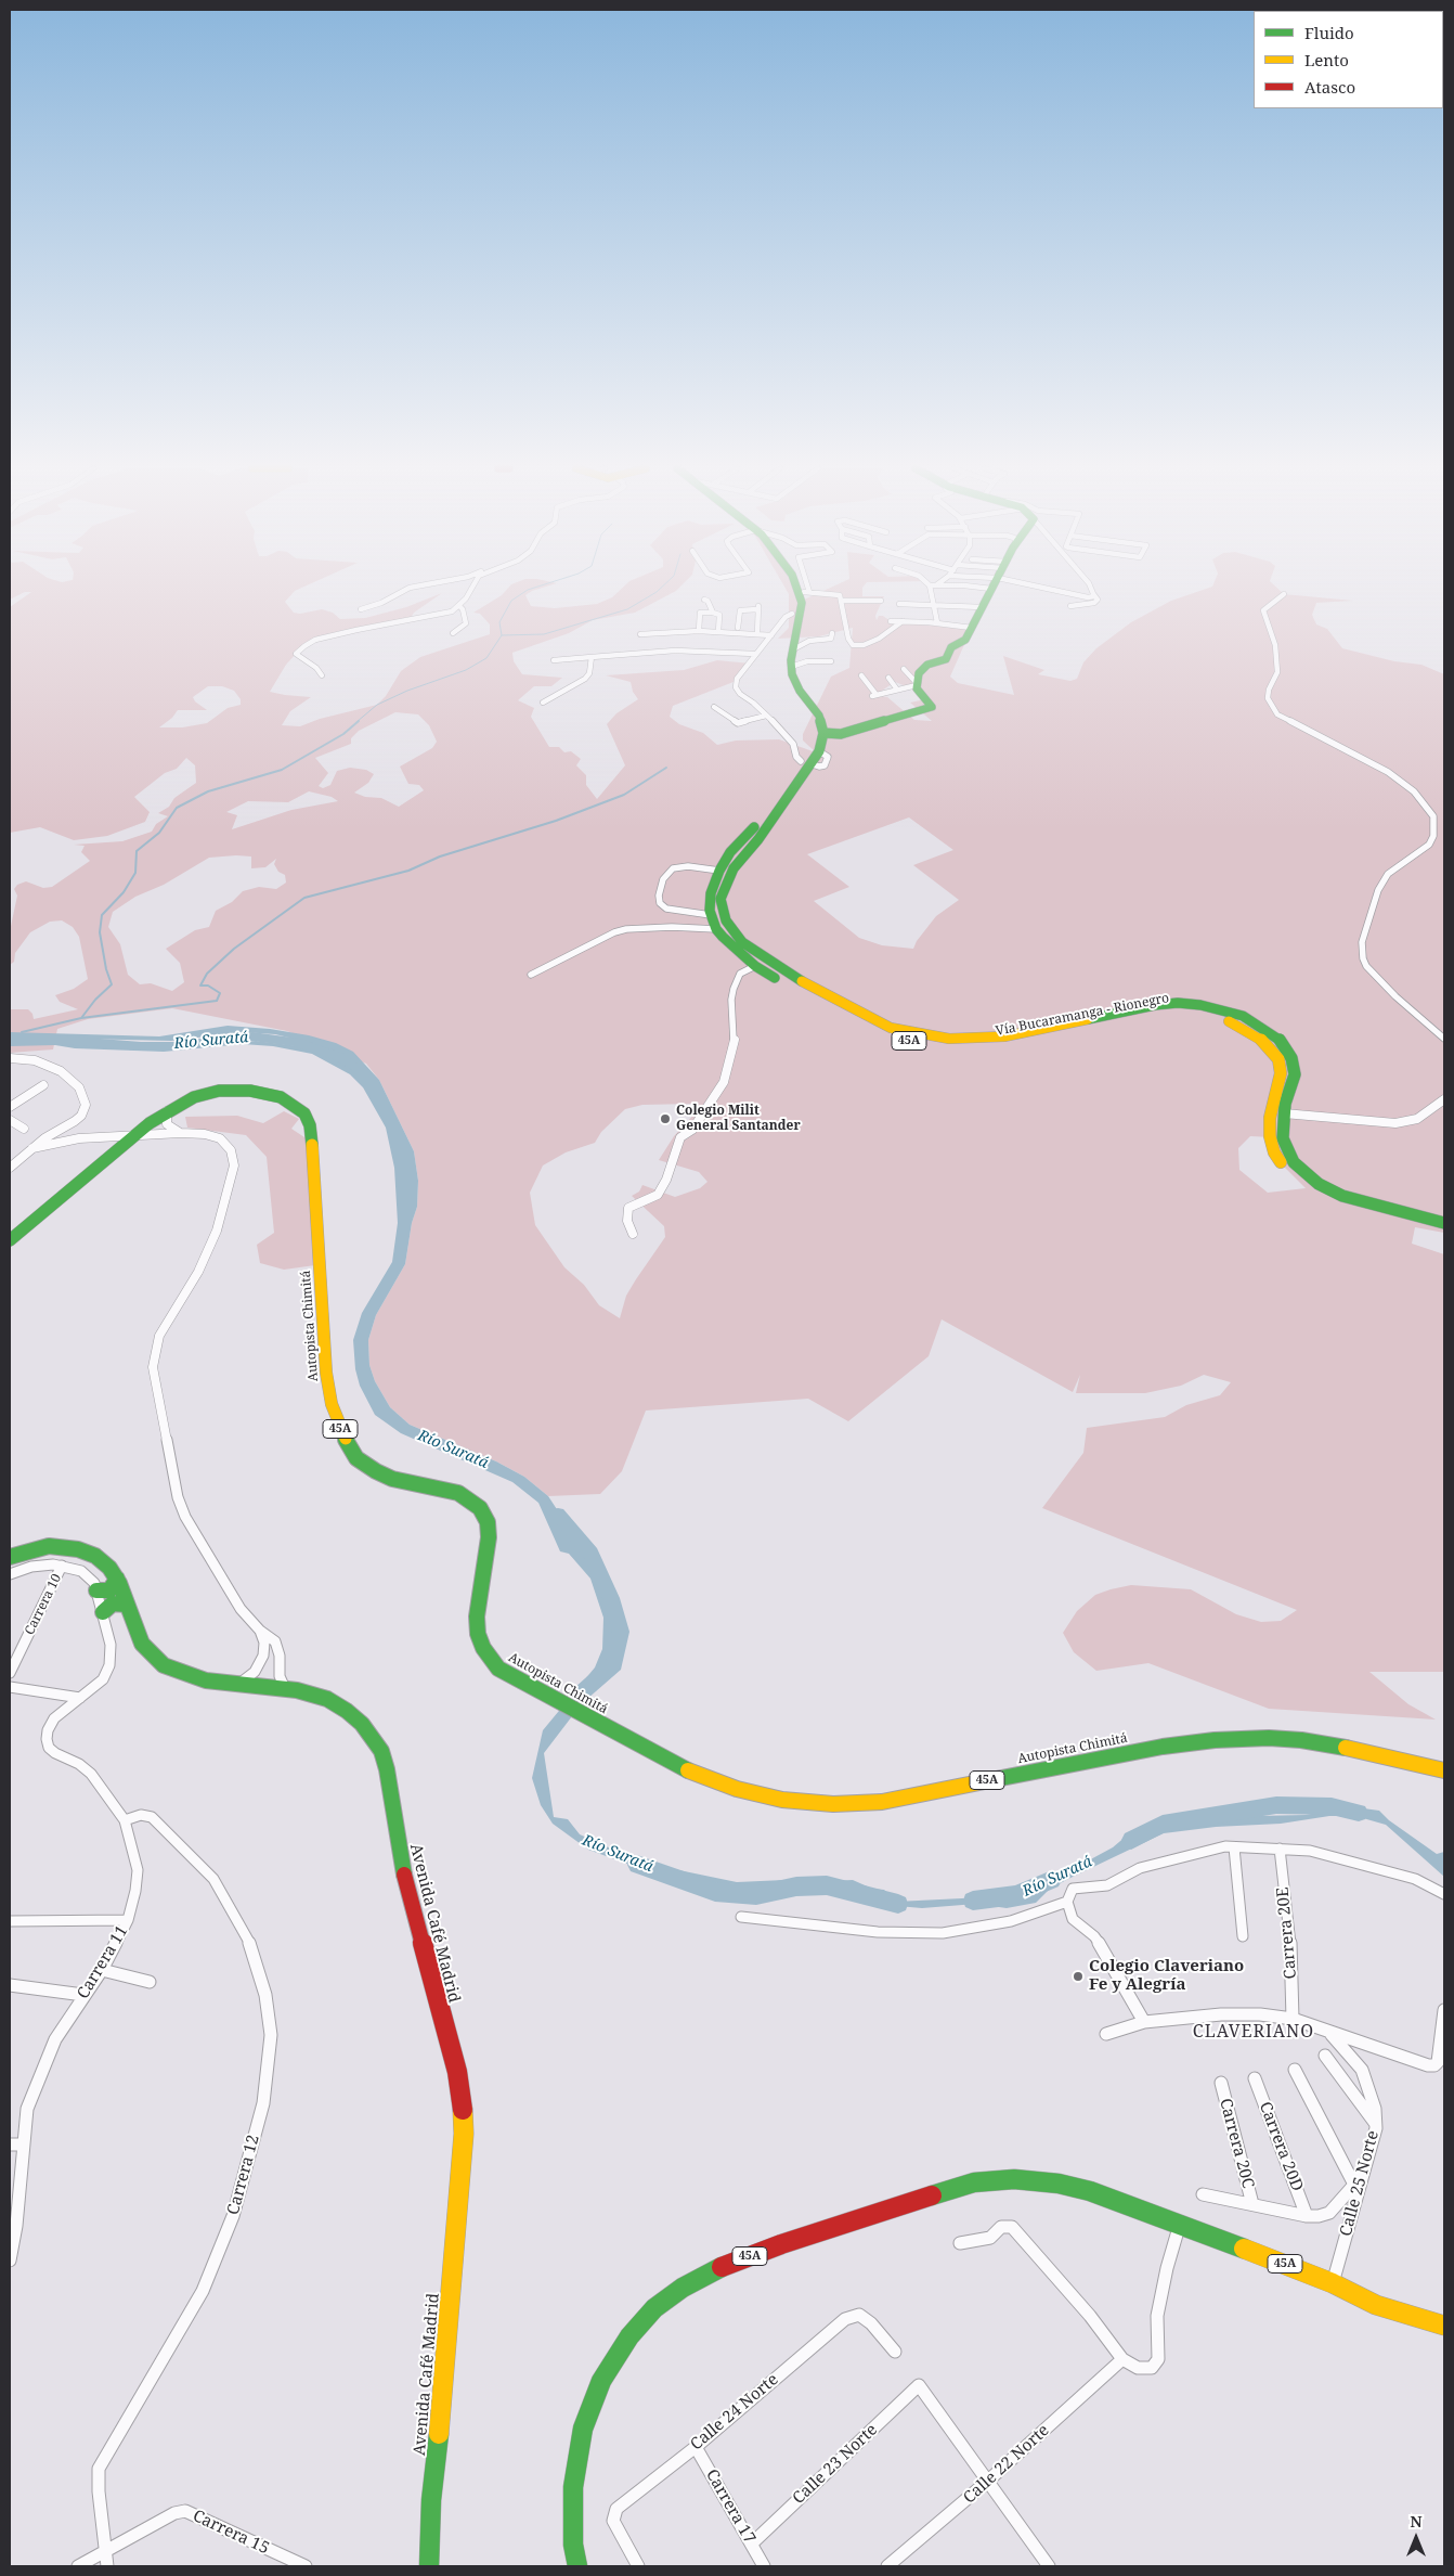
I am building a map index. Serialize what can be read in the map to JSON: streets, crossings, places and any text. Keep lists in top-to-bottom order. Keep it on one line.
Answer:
{"streets":{"main road":["Vía Bucaramanga - Rionegro","45A","Autopista Chimitá","Avenida Café Madrid"],"street":["Carrera 10","Carrera 20E","Carrera 11","Carrera 20C","Carrera 20D","Carrera 12","Calle 25 Norte","Calle 24 Norte","Calle 23 Norte","Calle 22 Norte","Carrera 17","Carrera 15"]},"crossings":[["45A","Calle 25 Norte"],["Carrera 10","Carrera 11"],["Carrera 20E","Calle 25 Norte"],["Carrera 11","Carrera 12"],["Carrera 12","Carrera 15"],["Calle 24 Norte","Carrera 17"],["Calle 23 Norte","Calle 22 Norte"],["Calle 23 Norte","Carrera 17"]],"districts":["CLAVERIANO"],"water":["Río Suratá"],"places":["Colegio Milit General Santander","Colegio Claveriano Fe y Alegría"],"legend":["Fluido","Lento","Atasco"],"north":"top"}
